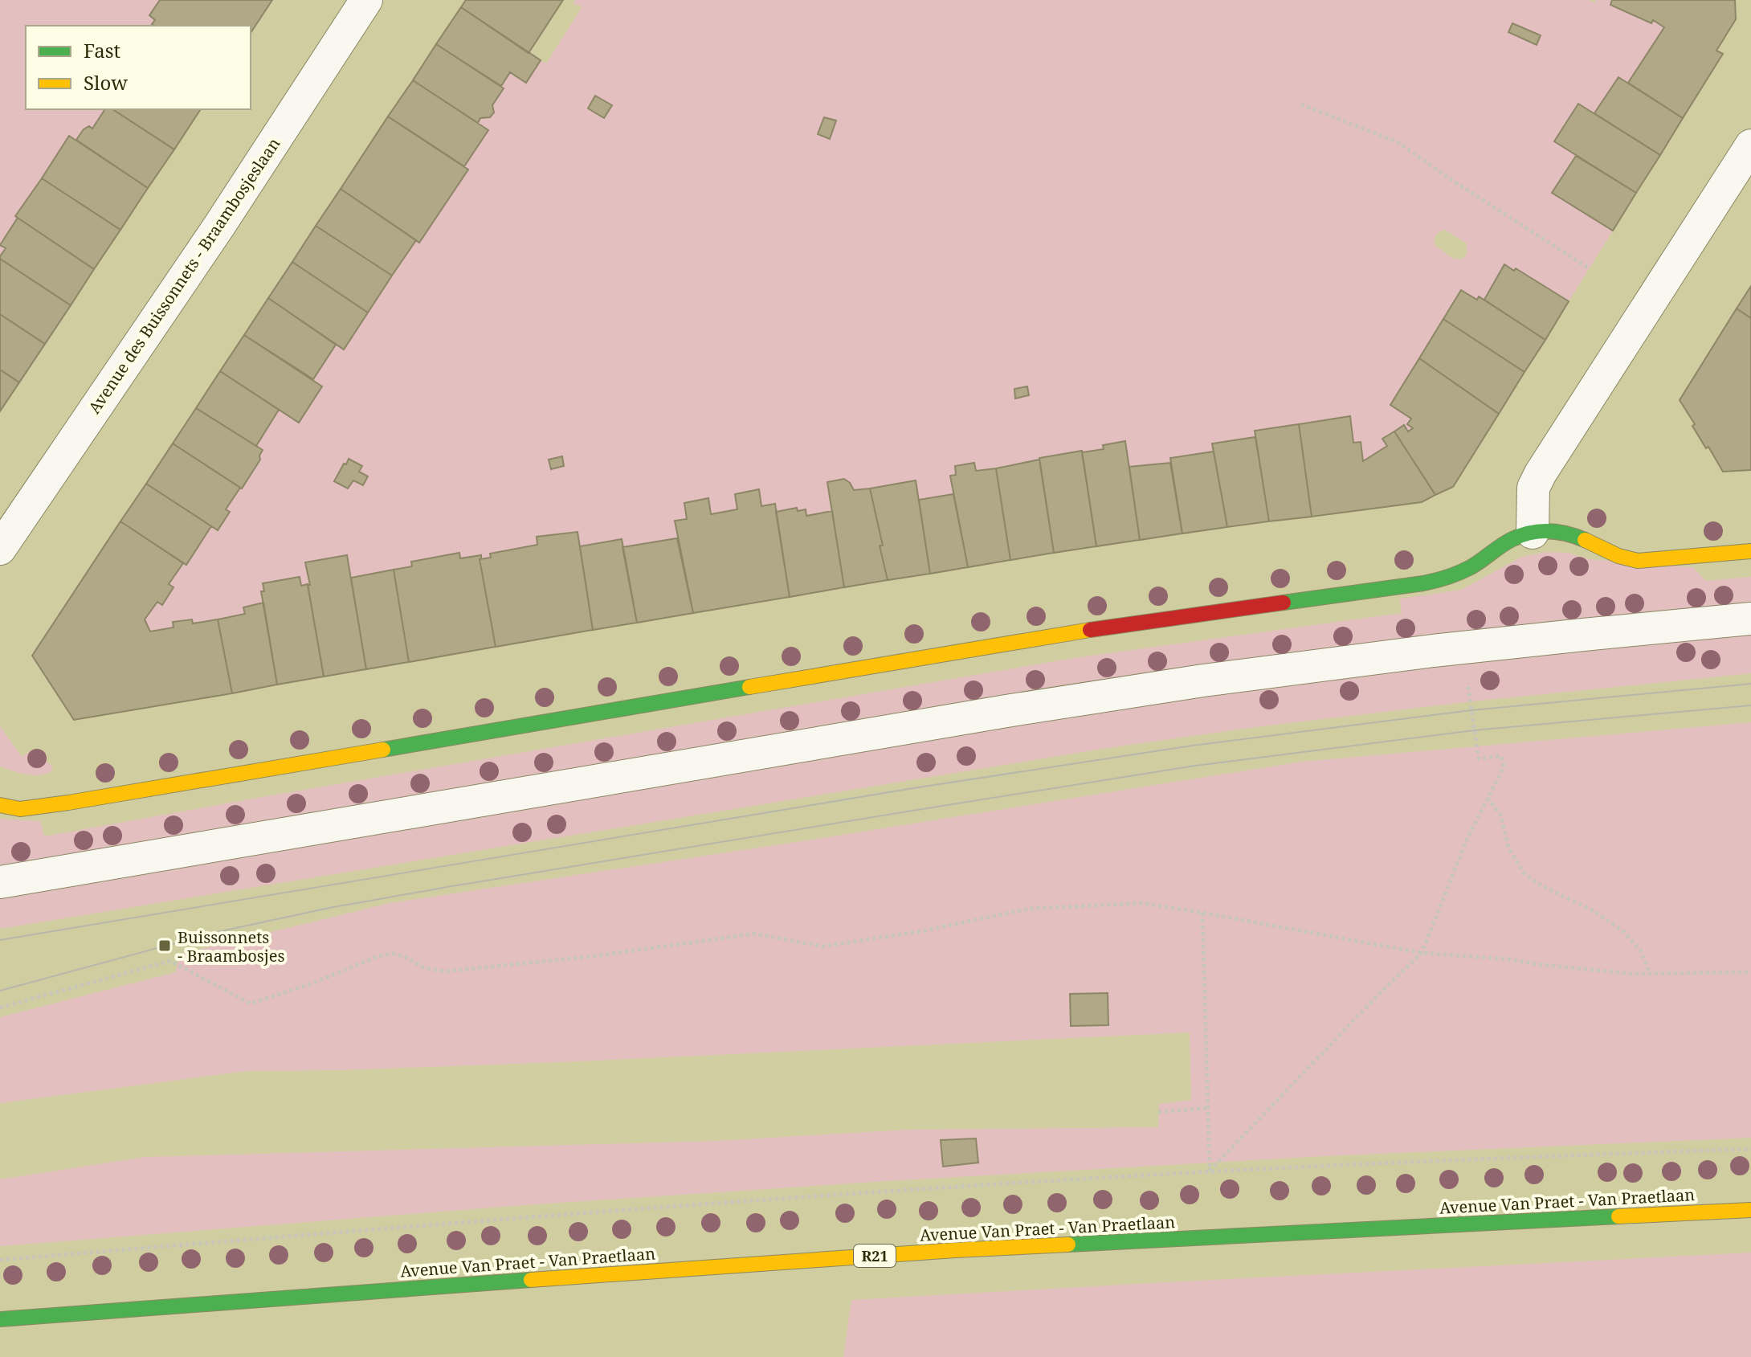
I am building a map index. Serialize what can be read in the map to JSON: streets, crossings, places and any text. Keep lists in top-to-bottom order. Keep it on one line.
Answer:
{"streets":{"street":["Avenue des Buissonnets - Braambosjeslaan","Avenue Van Praet - Van Praetlaan","R21"]},"places":{"transit":["Buissonnets - Braambosjes"]},"legend":["Fast","Slow"]}
